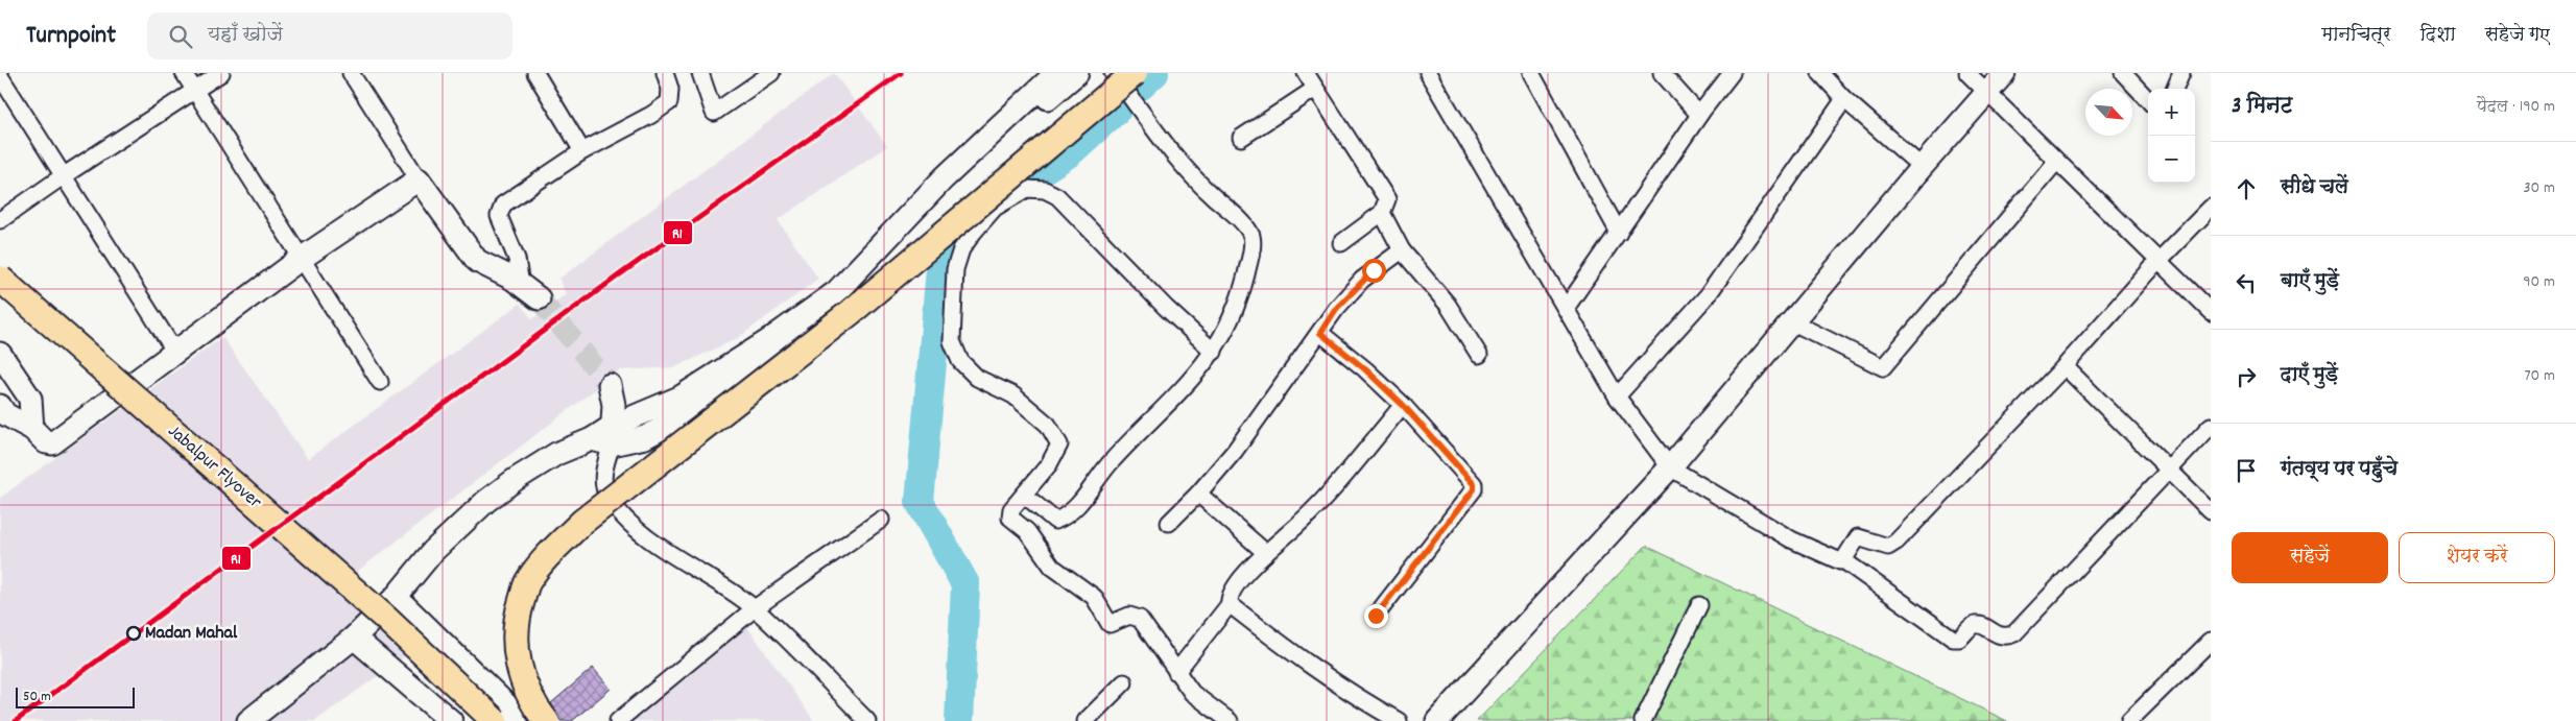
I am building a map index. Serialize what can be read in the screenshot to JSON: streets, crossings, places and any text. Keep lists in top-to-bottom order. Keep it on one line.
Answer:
{"streets":{"main road":["Jabalpur Flyover"]},"places":["Madan Mahal"],"lines":["transit line R1"],"scale_bar":"50 m","north":"bottom right","page":{"header":"Turnpoint","search":"यहाँ खोजें","nav":["मानचित्र","दिशा","सहेजे गए"],"heading":["3 मिनट","पैदल · 190 m"],"map_buttons":["+","−"],"list":[["सीधे चलें","30 m"],["बाएँ मुड़ें","90 m"],["दाएँ मुड़ें","70 m"],"गंतव्य पर पहुँचे"],"buttons":["सहेजें","शेयर करें"],"scale":"50 m"}}
